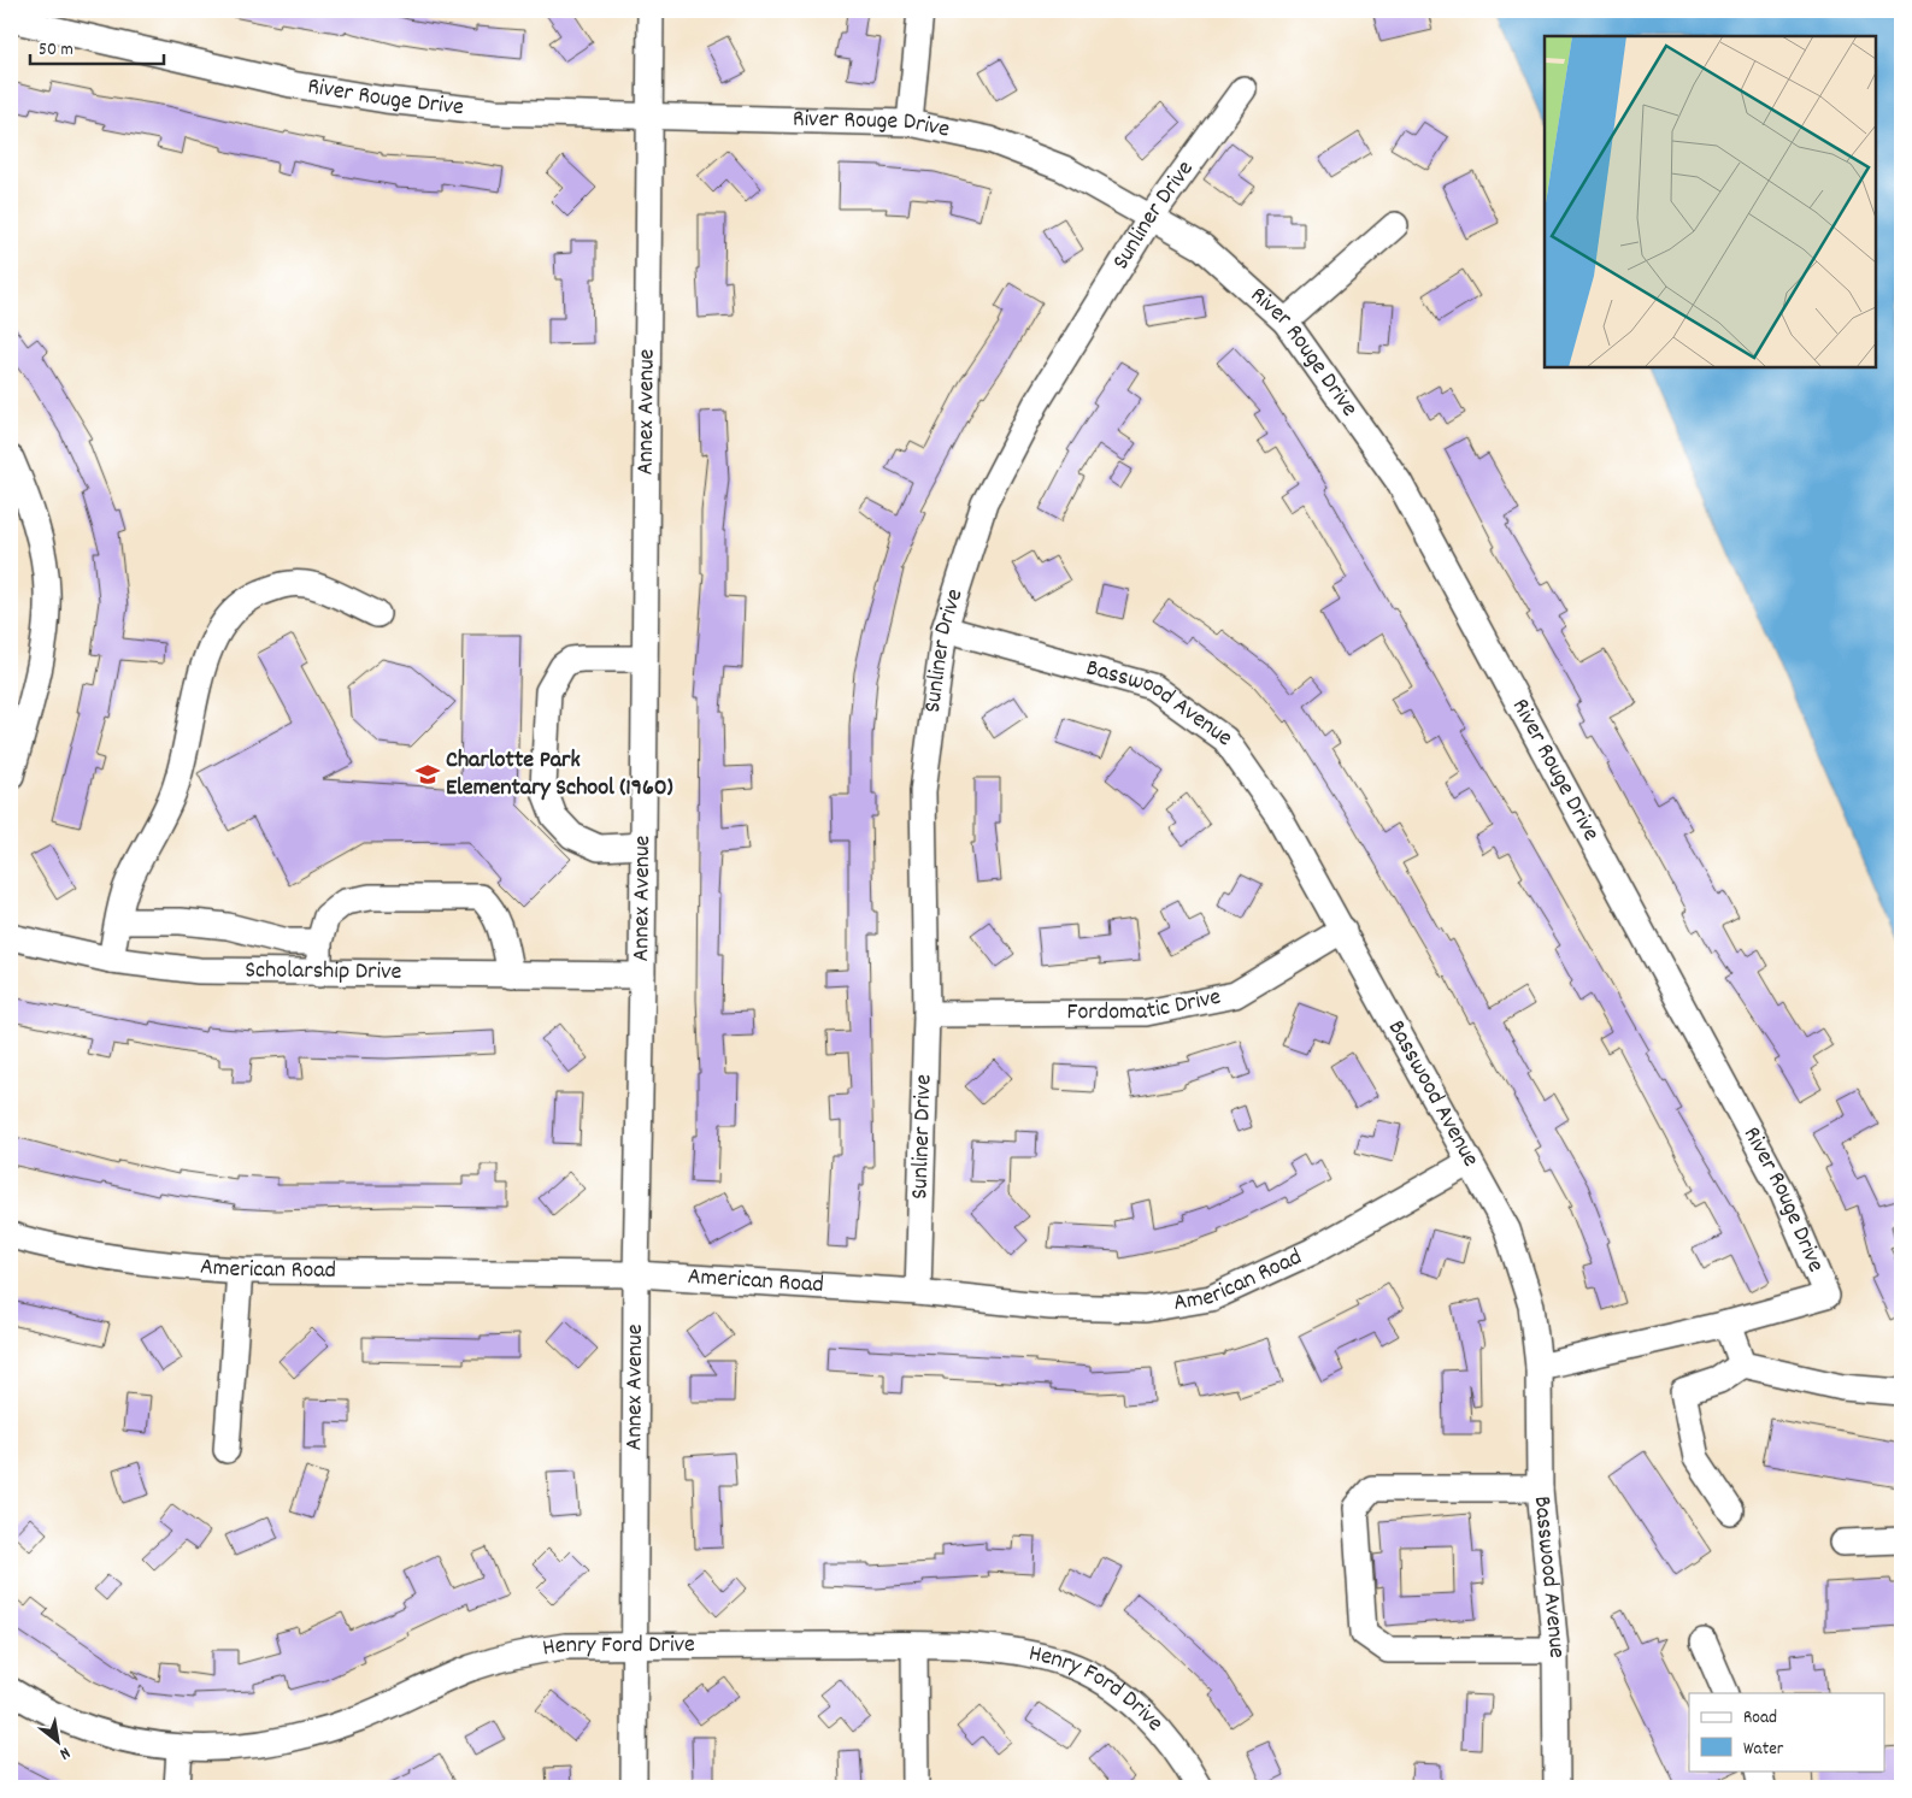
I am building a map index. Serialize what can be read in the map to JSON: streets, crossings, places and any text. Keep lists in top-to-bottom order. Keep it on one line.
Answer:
{"streets":{"street":["River Rouge Drive","Sunliner Drive","Annex Avenue","Basswood Avenue","Scholarship Drive","Fordomatic Drive","American Road","Henry Ford Drive"]},"crossings":[["River Rouge Drive","Sunliner Drive"],["River Rouge Drive","Annex Avenue"],["River Rouge Drive","Basswood Avenue"],["Sunliner Drive","Basswood Avenue"],["Sunliner Drive","Fordomatic Drive"],["Sunliner Drive","American Road"],["Annex Avenue","Scholarship Drive"],["Annex Avenue","American Road"],["Annex Avenue","Henry Ford Drive"],["Basswood Avenue","Fordomatic Drive"],["Basswood Avenue","American Road"]],"places":{"school or university":["Charlotte Park Elementary School (1960)"]},"legend":["Road","Water"],"scale_bar":"50 m","north":"bottom right"}
